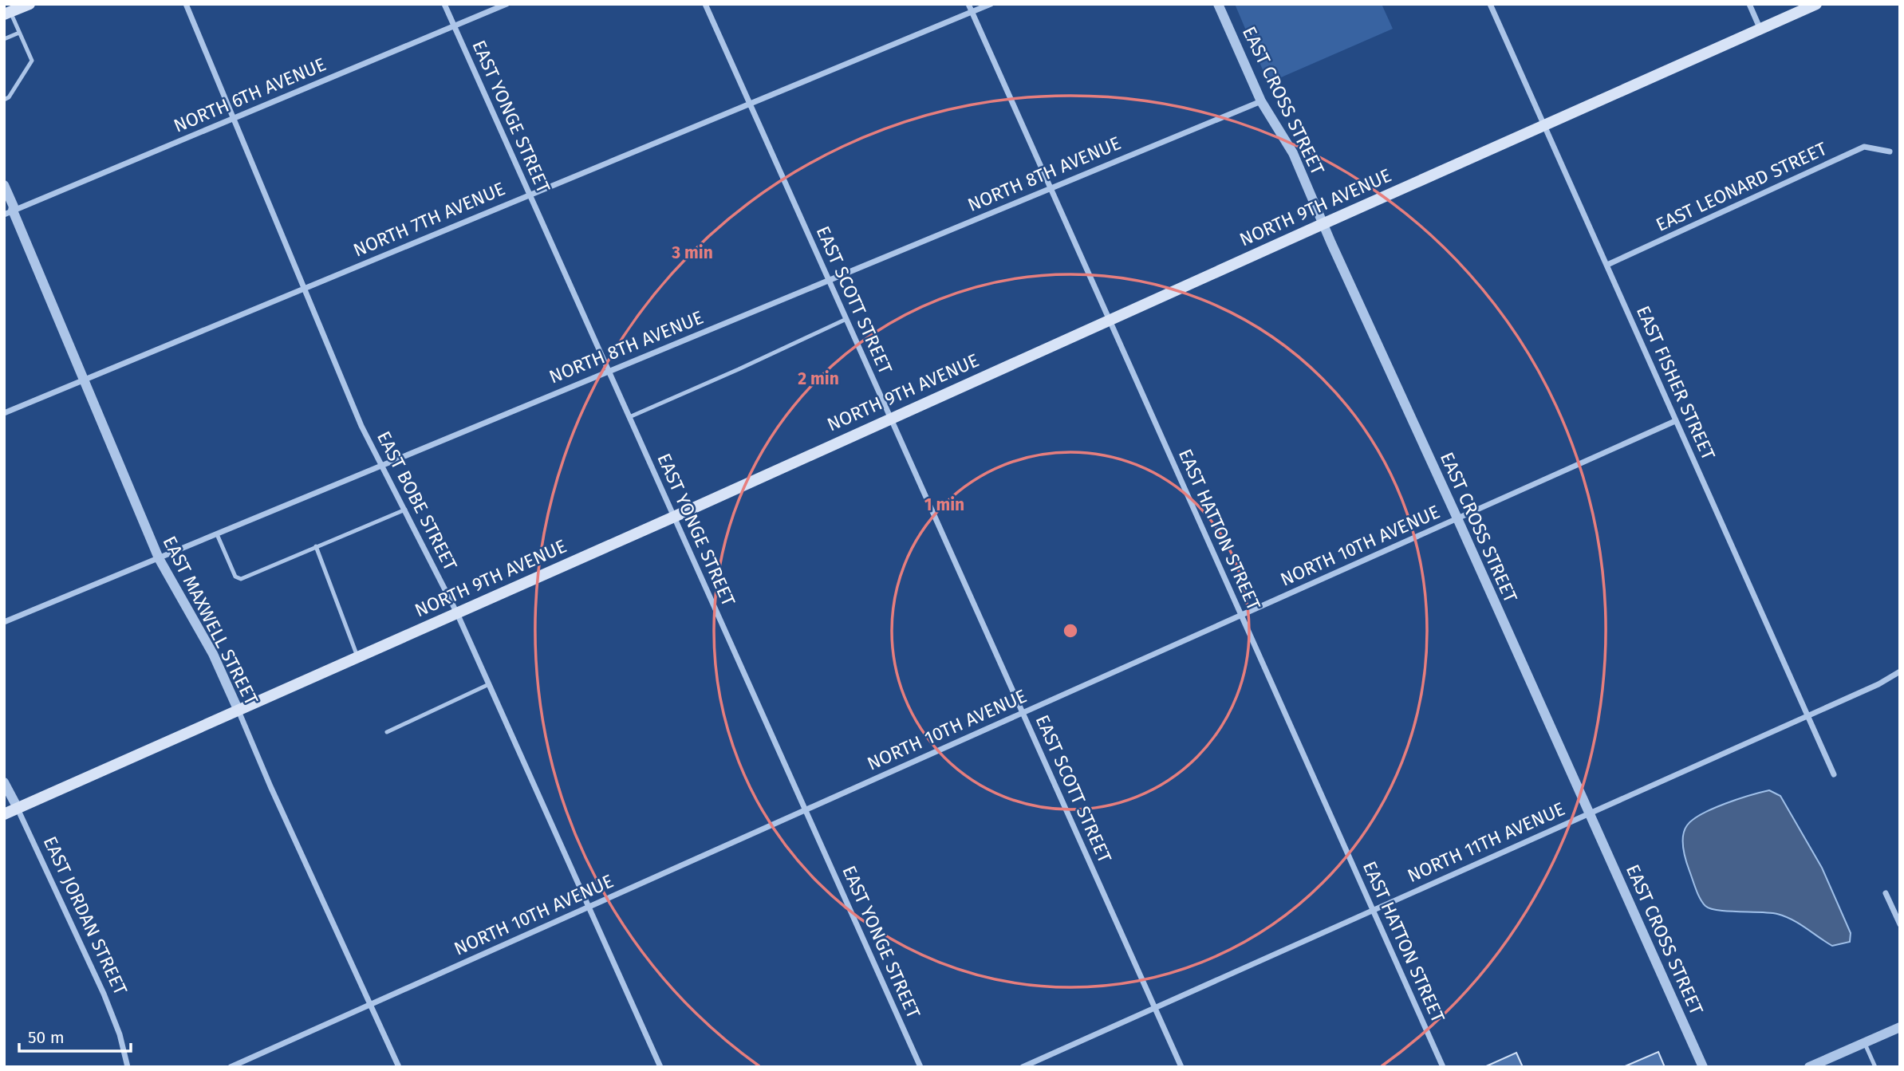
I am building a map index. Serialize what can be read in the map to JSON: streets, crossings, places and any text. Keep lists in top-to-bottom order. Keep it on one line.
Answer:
{"streets":{"main road":["NORTH 9TH AVENUE"],"street":["NORTH 6TH AVENUE","EAST CROSS STREET","EAST YONGE STREET","NORTH 8TH AVENUE","EAST LEONARD STREET","NORTH 7TH AVENUE","EAST SCOTT STREET","EAST FISHER STREET","EAST BOBE STREET","EAST HATTON STREET","NORTH 10TH AVENUE","EAST MAXWELL STREET","NORTH 11TH AVENUE","EAST JORDAN STREET"]},"crossings":[["NORTH 6TH AVENUE","EAST YONGE STREET"],["NORTH 6TH AVENUE","EAST BOBE STREET"],["NORTH 6TH AVENUE","EAST MAXWELL STREET"],["EAST CROSS STREET","NORTH 8TH AVENUE"],["EAST CROSS STREET","NORTH 9TH AVENUE"],["EAST CROSS STREET","NORTH 10TH AVENUE"],["EAST CROSS STREET","NORTH 11TH AVENUE"],["EAST YONGE STREET","NORTH 8TH AVENUE"],["EAST YONGE STREET","NORTH 9TH AVENUE"],["EAST YONGE STREET","NORTH 7TH AVENUE"],["EAST YONGE STREET","NORTH 10TH AVENUE"],["NORTH 8TH AVENUE","EAST SCOTT STREET"],["NORTH 8TH AVENUE","EAST BOBE STREET"],["NORTH 8TH AVENUE","EAST HATTON STREET"],["NORTH 8TH AVENUE","EAST MAXWELL STREET"],["EAST LEONARD STREET","EAST FISHER STREET"],["NORTH 9TH AVENUE","EAST SCOTT STREET"],["NORTH 9TH AVENUE","EAST FISHER STREET"],["NORTH 9TH AVENUE","EAST BOBE STREET"],["NORTH 9TH AVENUE","EAST HATTON STREET"],["NORTH 9TH AVENUE","EAST MAXWELL STREET"],["NORTH 9TH AVENUE","EAST JORDAN STREET"],["NORTH 7TH AVENUE","EAST SCOTT STREET"],["NORTH 7TH AVENUE","EAST BOBE STREET"],["NORTH 7TH AVENUE","EAST HATTON STREET"],["NORTH 7TH AVENUE","EAST MAXWELL STREET"],["EAST SCOTT STREET","NORTH 10TH AVENUE"],["EAST SCOTT STREET","NORTH 11TH AVENUE"],["EAST FISHER STREET","NORTH 10TH AVENUE"],["EAST FISHER STREET","NORTH 11TH AVENUE"],["EAST BOBE STREET","NORTH 10TH AVENUE"],["EAST HATTON STREET","NORTH 10TH AVENUE"],["EAST HATTON STREET","NORTH 11TH AVENUE"],["NORTH 10TH AVENUE","EAST MAXWELL STREET"]],"scale_bar":"50 m","rings":["3 min","2 min","1 min"]}
